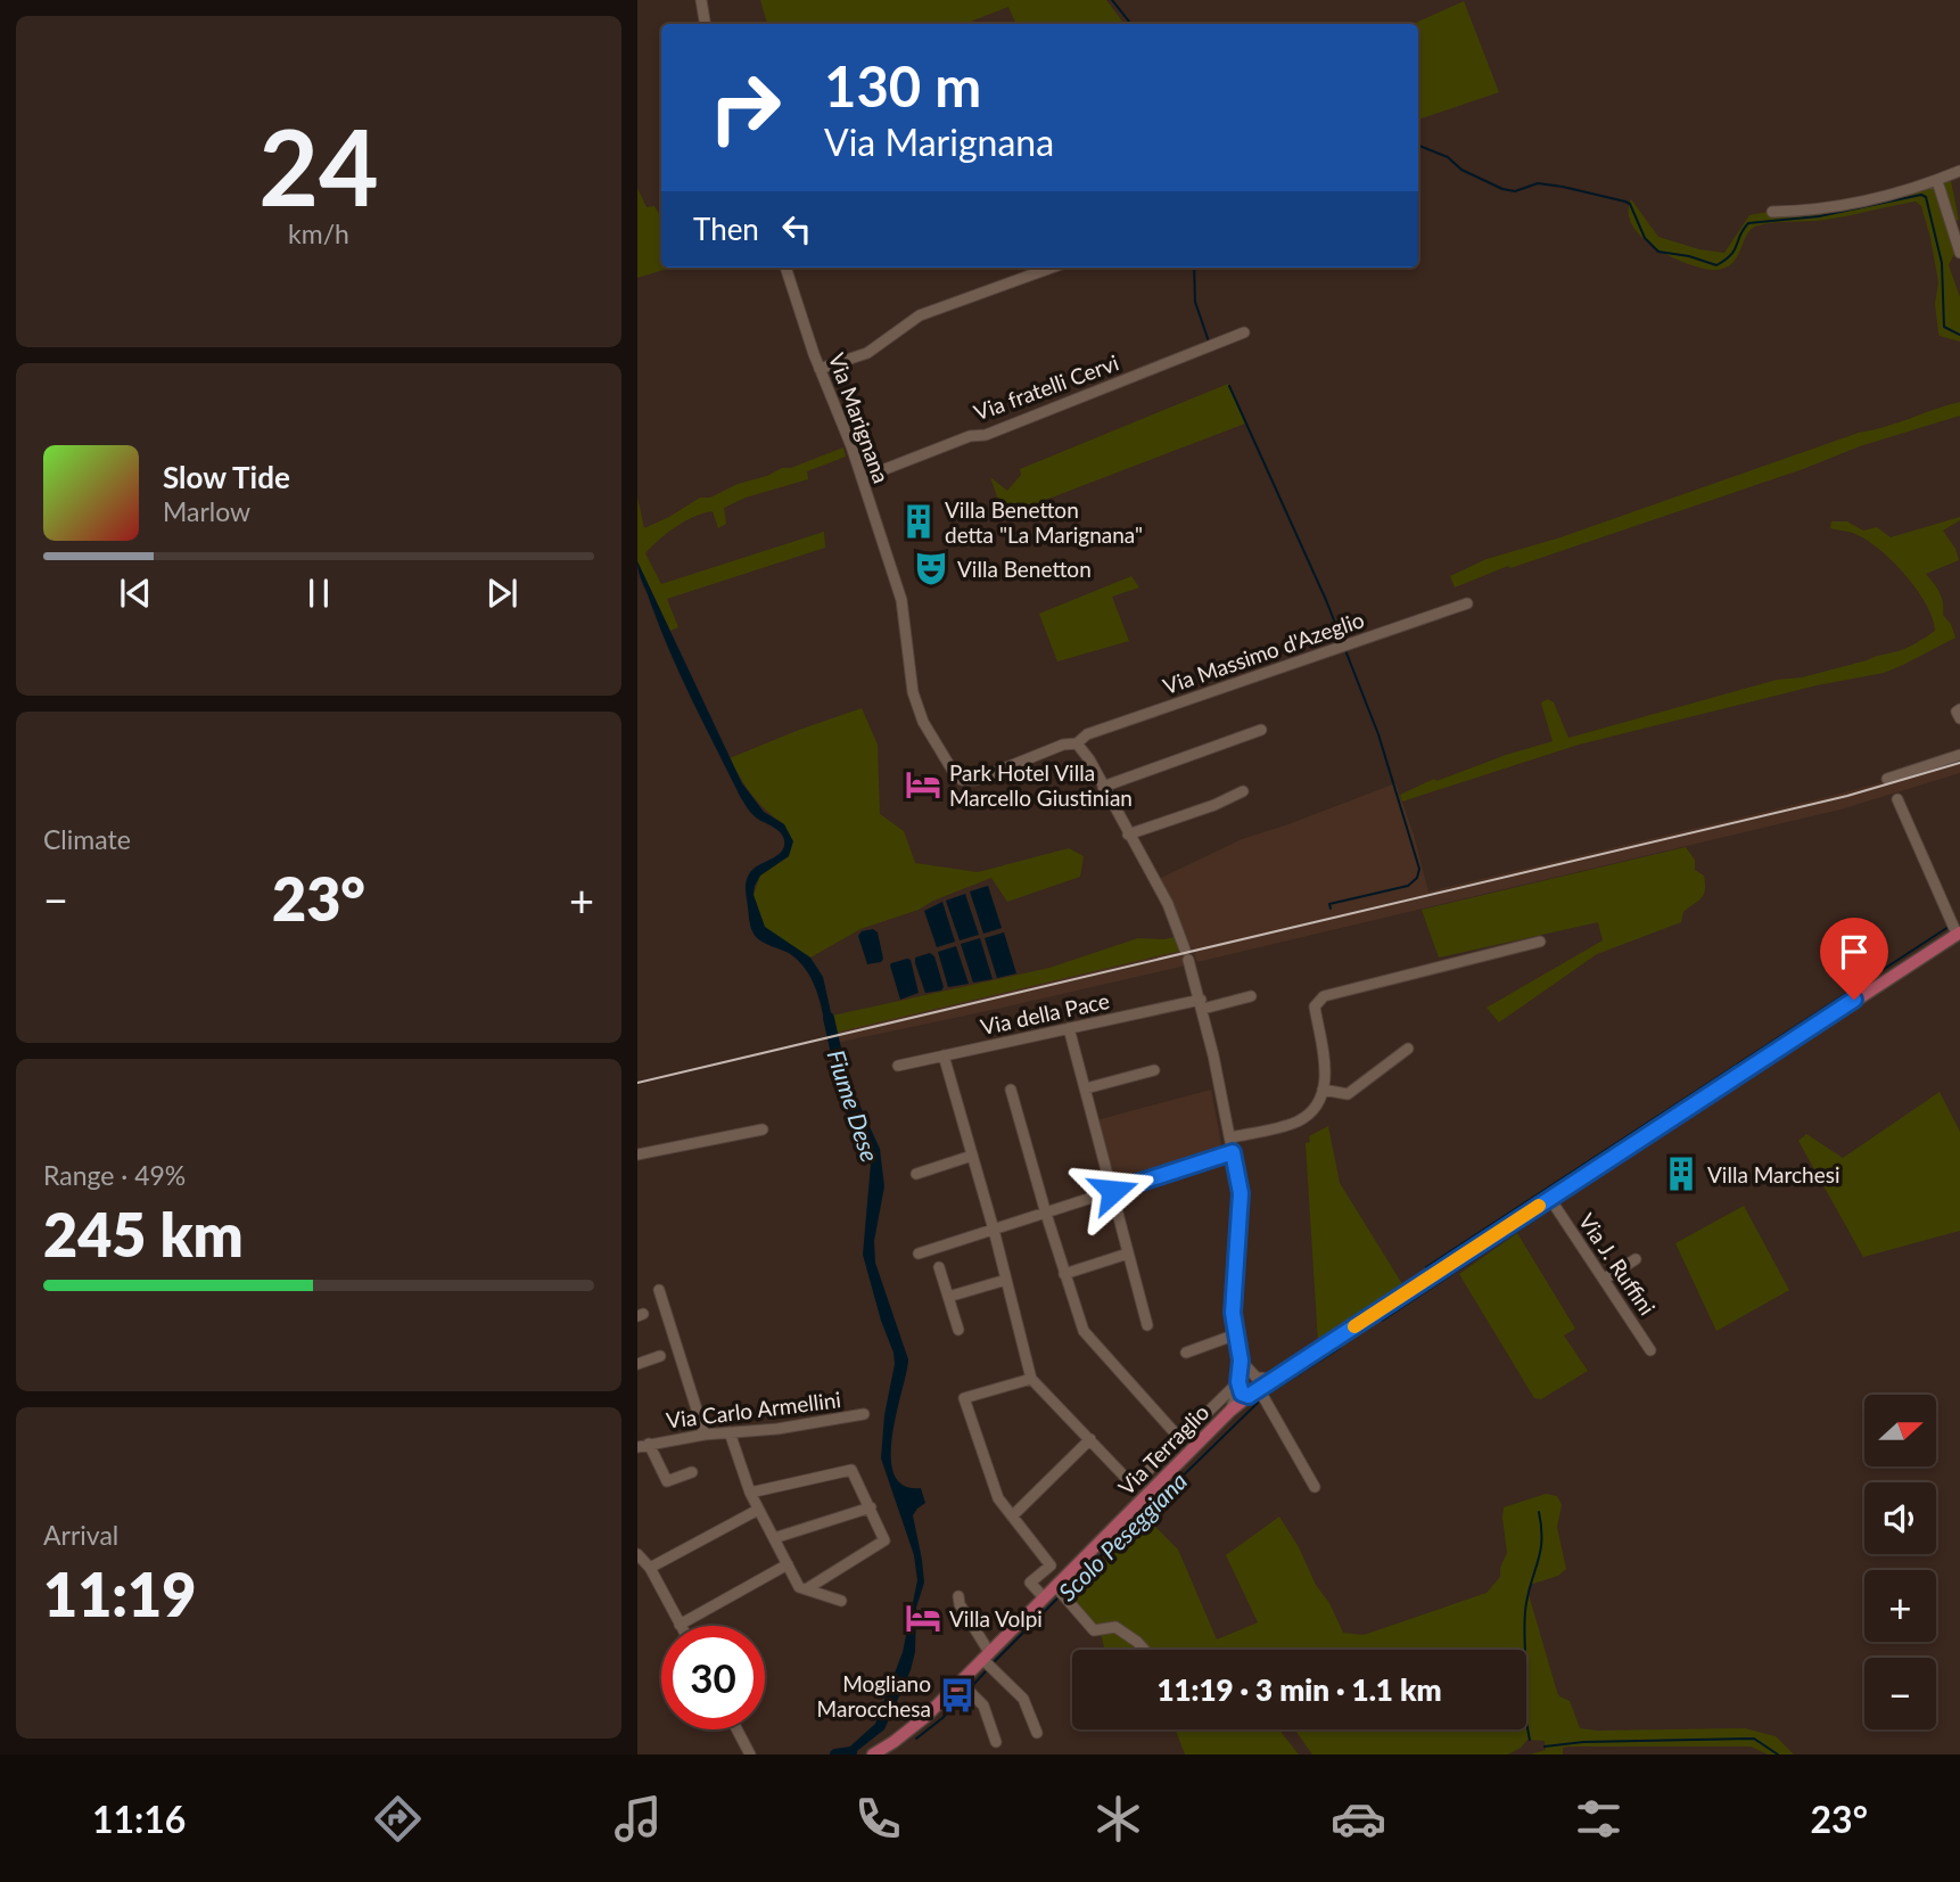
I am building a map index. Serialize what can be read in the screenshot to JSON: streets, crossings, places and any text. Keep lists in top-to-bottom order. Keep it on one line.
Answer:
{"streets":{"main road":["Via Terraglio"],"street":["Via fratelli Cervi","Via Marignana","Via Massimo d'Azeglio","Via della Pace","Via J. Ruffini","Via Carlo Armellini"]},"crossings":[["Via fratelli Cervi","Via Marignana"],["Via Marignana","Via Massimo d'Azeglio"],["Via J. Ruffini","Via Terraglio"]],"water":["Fiume Dese","Scolo Peseggiana"],"places":{"building":["Villa Benetton detta \"La Marignana\"","Villa Marchesi"],"theatre":["Villa Benetton"],"hotel":["Park Hotel Villa Marcello Giustinian","Villa Volpi"],"bus stop":["Mogliano Marocchesa"]},"north":"right","page":{"tile":[["24","km/h"],"Climate",["Range · 49%","245 km"],["Arrival","11:19"]],"turn":["130 m","Via Marignana"],"then":"Then","song":["Slow Tide","Marlow"],"heat":["−","23°","+"],"map_buttons":["+","−"],"limit":"30","trip":"11:19 · 3 min · 1.1 km","tabs":["11:16","23°"]}}
